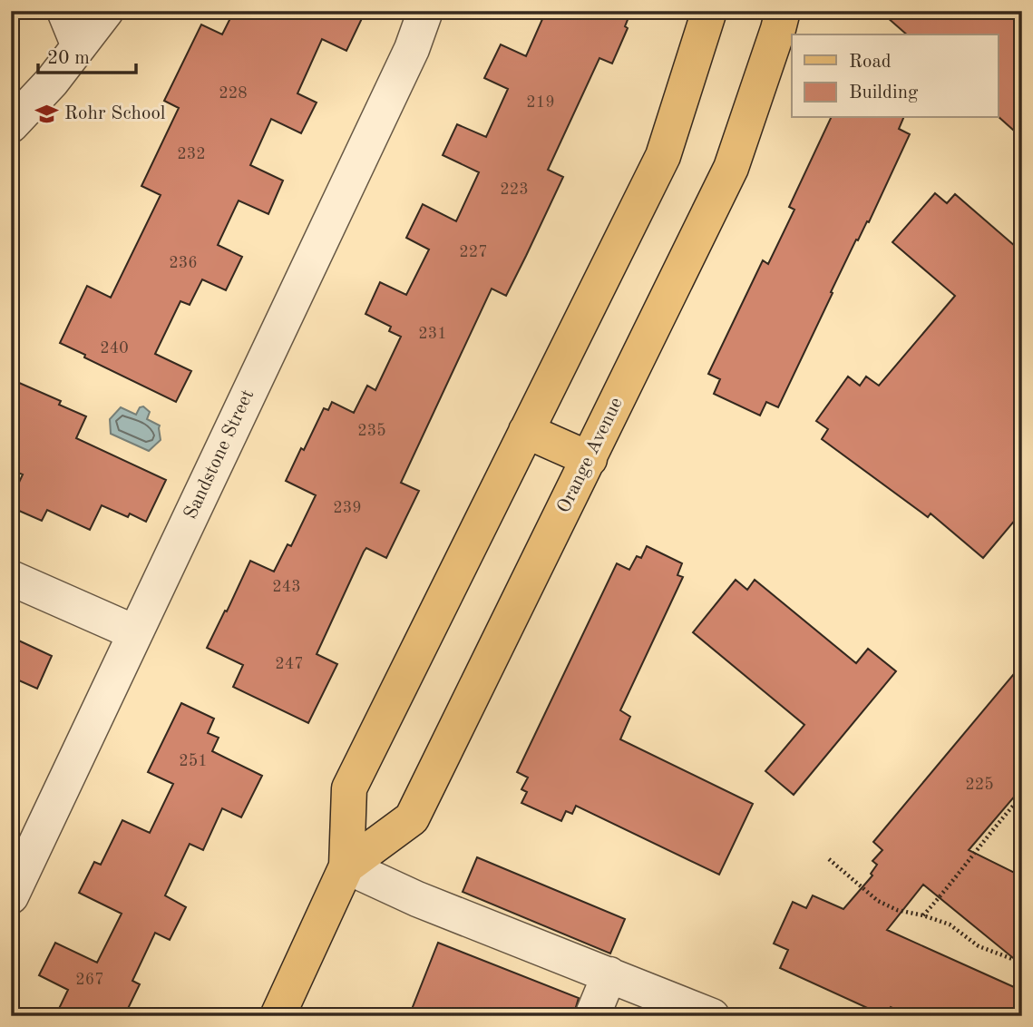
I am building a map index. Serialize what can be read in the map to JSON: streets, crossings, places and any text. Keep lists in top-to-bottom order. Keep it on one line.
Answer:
{"streets":{"main road":["Orange Avenue"],"street":["Sandstone Street"]},"places":{"school or university":["Rohr School"]},"house_numbers":["228","219","232","223","227","236","231","240","235","239","243","247","251","225","267"],"legend":["Road","Building"],"scale_bar":"20 m"}
